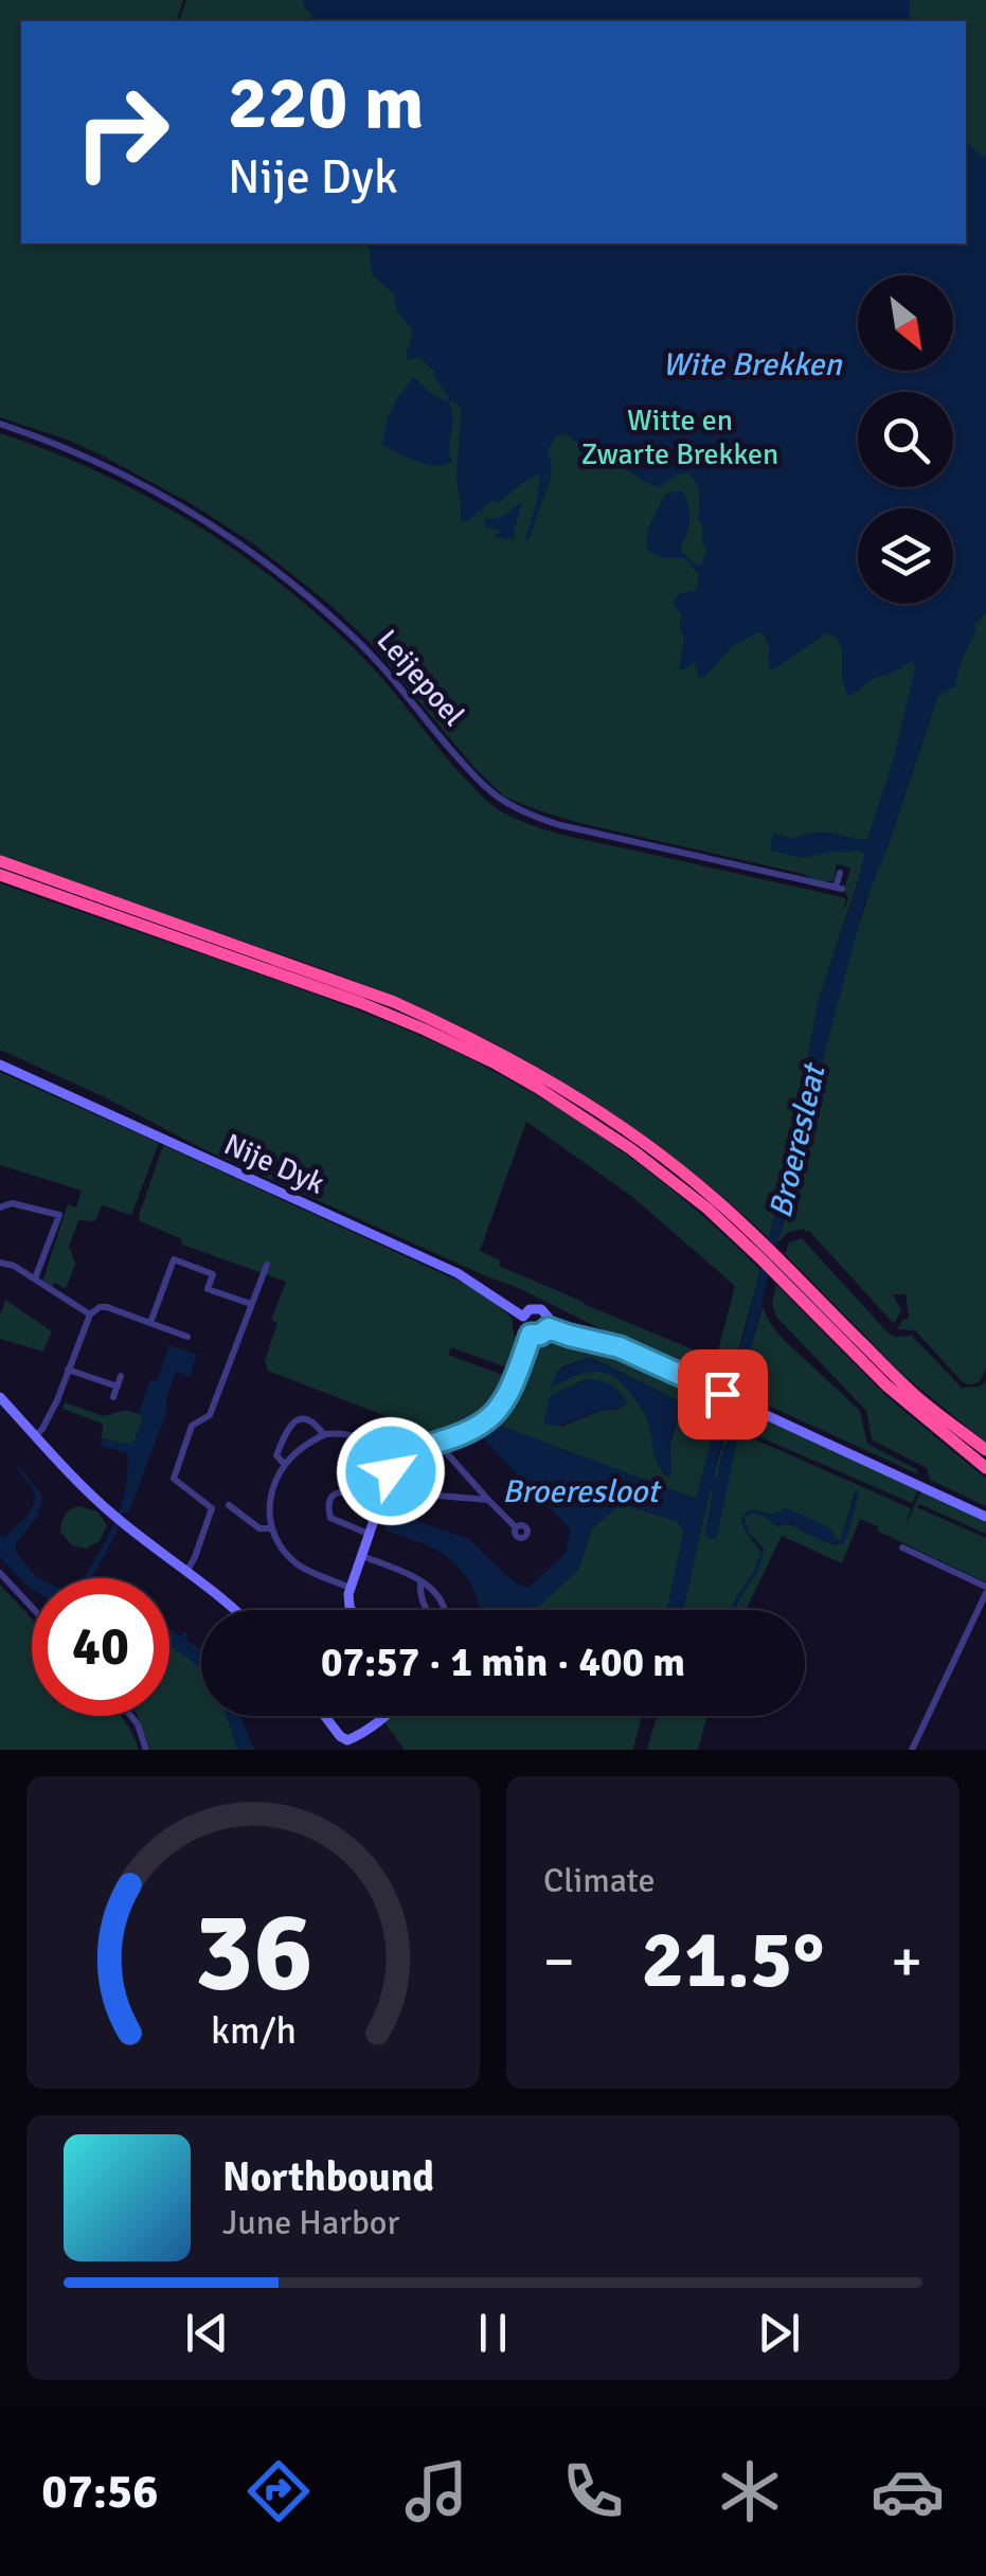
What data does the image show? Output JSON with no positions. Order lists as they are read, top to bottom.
{
  "streets": {
    "street": ["Leijepoel", "Nije Dyk"]
  },
  "water": ["Wite Brekken", "Broeresleat", "Broeresloot"],
  "parks": ["Witte en Zwarte Brekken"],
  "north": "bottom right",
  "page": {
    "turn": ["220 m", "Nije Dyk"],
    "limit": "40",
    "trip": "07:57 · 1 min · 400 m",
    "tile": "Climate",
    "heat": ["−", "21.5°", "+"],
    "song": ["Northbound", "June Harbor"],
    "tabs": "07:56",
    "gauge": ["36", "km/h"]
  }
}
